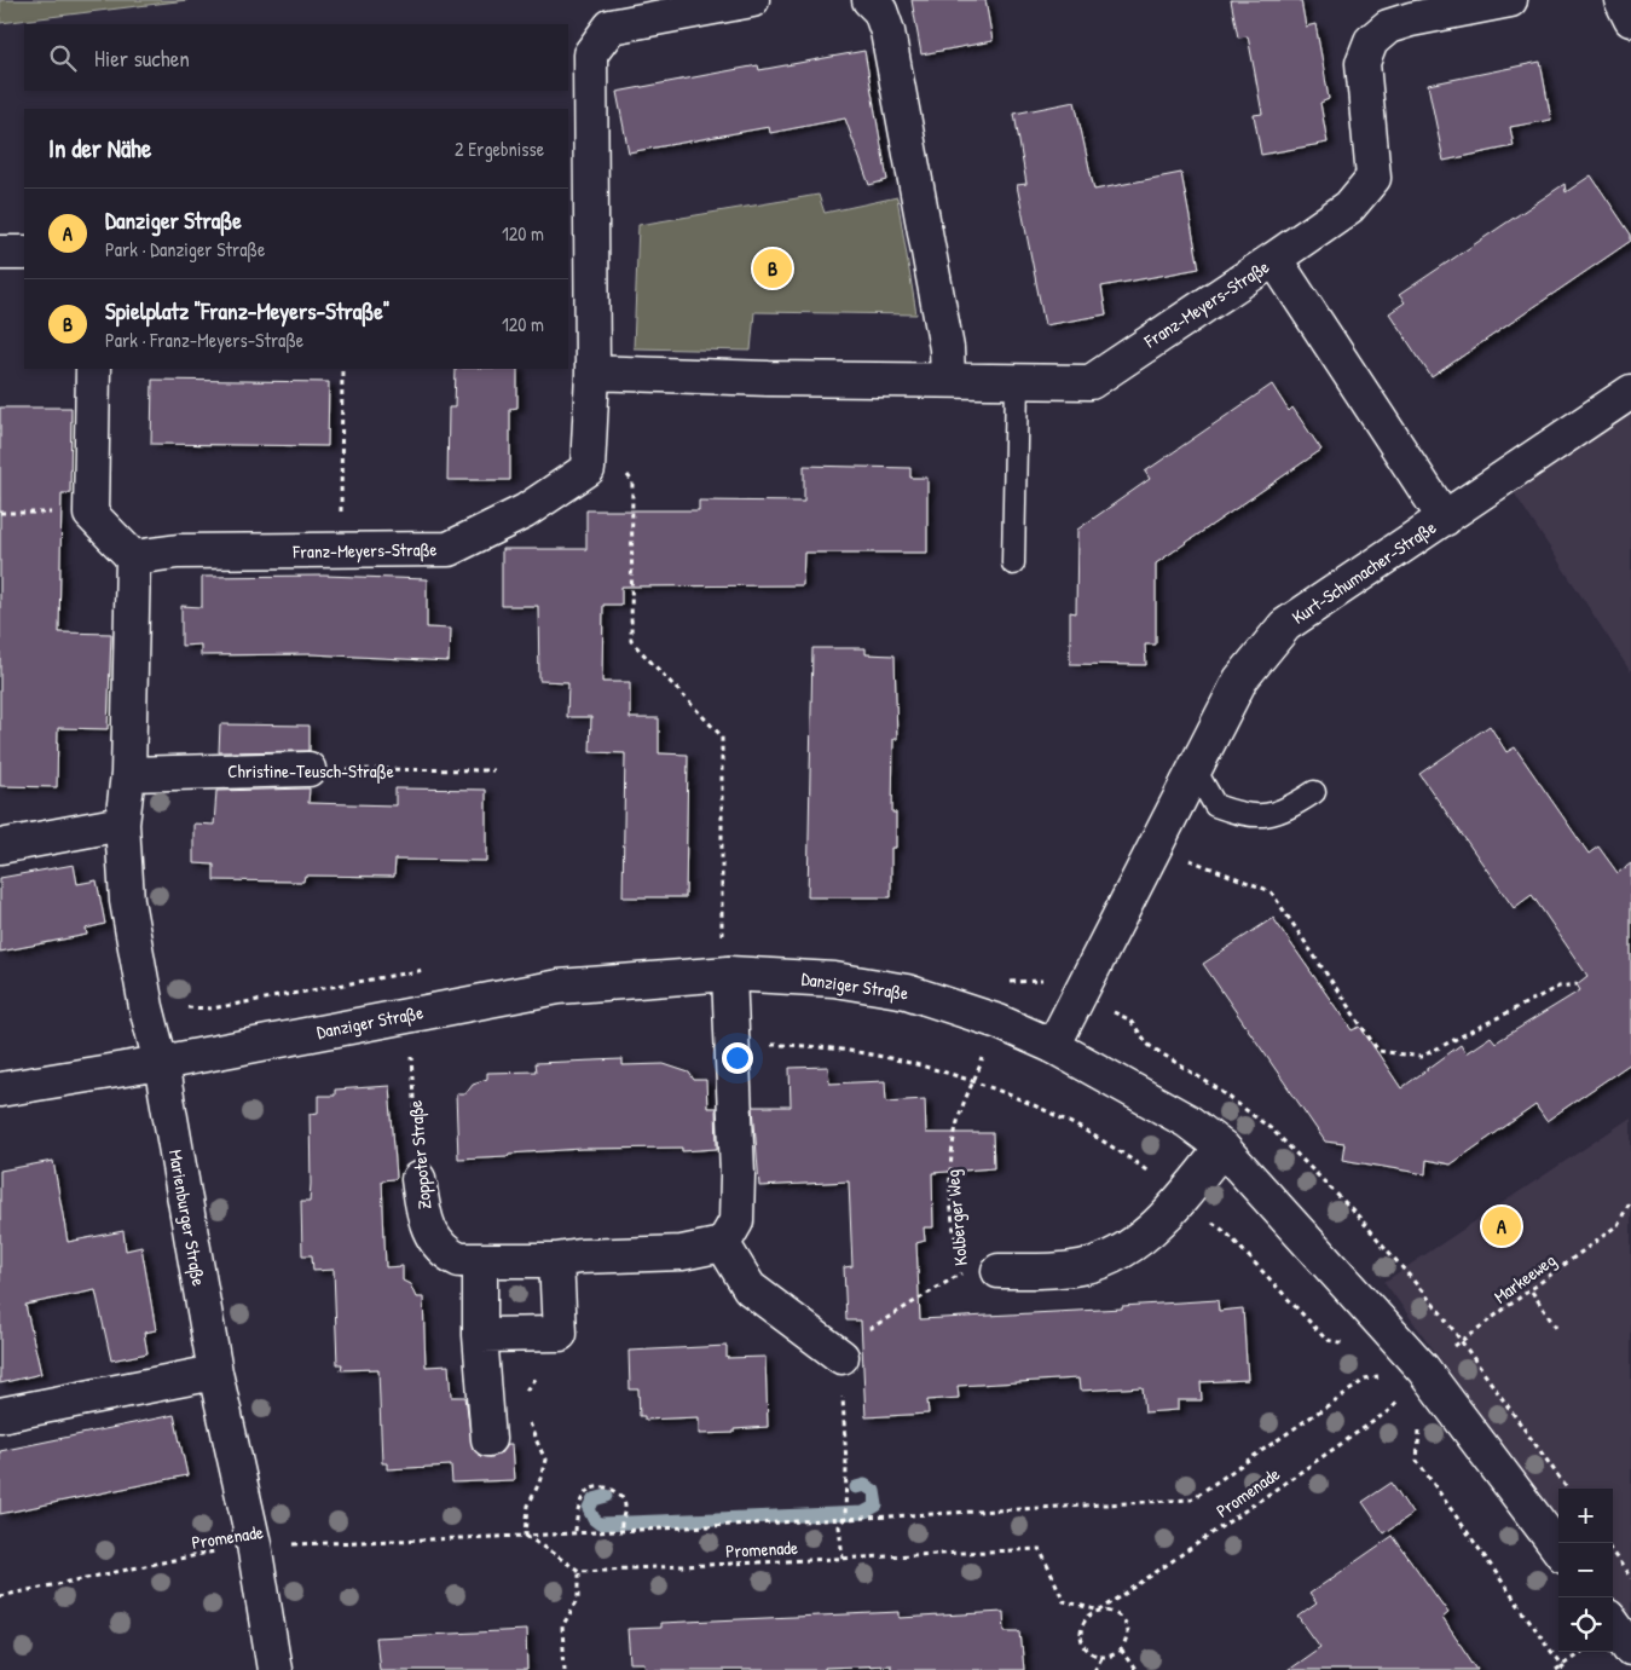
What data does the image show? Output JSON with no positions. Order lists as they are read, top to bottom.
{
  "streets": {
    "street": [
      "Franz-Meyers-Straße",
      "Kurt-Schumacher-Straße",
      "Christine-Teusch-Straße",
      "Danziger Straße",
      "Zoppoter Straße",
      "Marienburger Straße"
    ],
    "path": ["Kolberger Weg", "Markeeweg", "Promenade"]
  },
  "crossings": [
    ["Franz-Meyers-Straße", "Kurt-Schumacher-Straße"],
    ["Kurt-Schumacher-Straße", "Danziger Straße"],
    ["Danziger Straße", "Zoppoter Straße"],
    ["Danziger Straße", "Marienburger Straße"],
    ["Danziger Straße", "Kolberger Weg"],
    ["Danziger Straße", "Markeeweg"],
    ["Marienburger Straße", "Promenade"]
  ],
  "page": {
    "search": "Hier suchen",
    "heading": ["In der Nähe", "2 Ergebnisse"],
    "list": [
      {
        "mark": "A",
        "name": "Danziger Straße",
        "note": "Park · Danziger Straße",
        "value": "120 m"
      },
      {
        "mark": "B",
        "name": "Spielplatz \"Franz-Meyers-Straße\"",
        "note": "Park · Franz-Meyers-Straße",
        "value": "120 m"
      }
    ],
    "pins": ["B", "A"],
    "map_buttons": ["+", "−"]
  }
}
